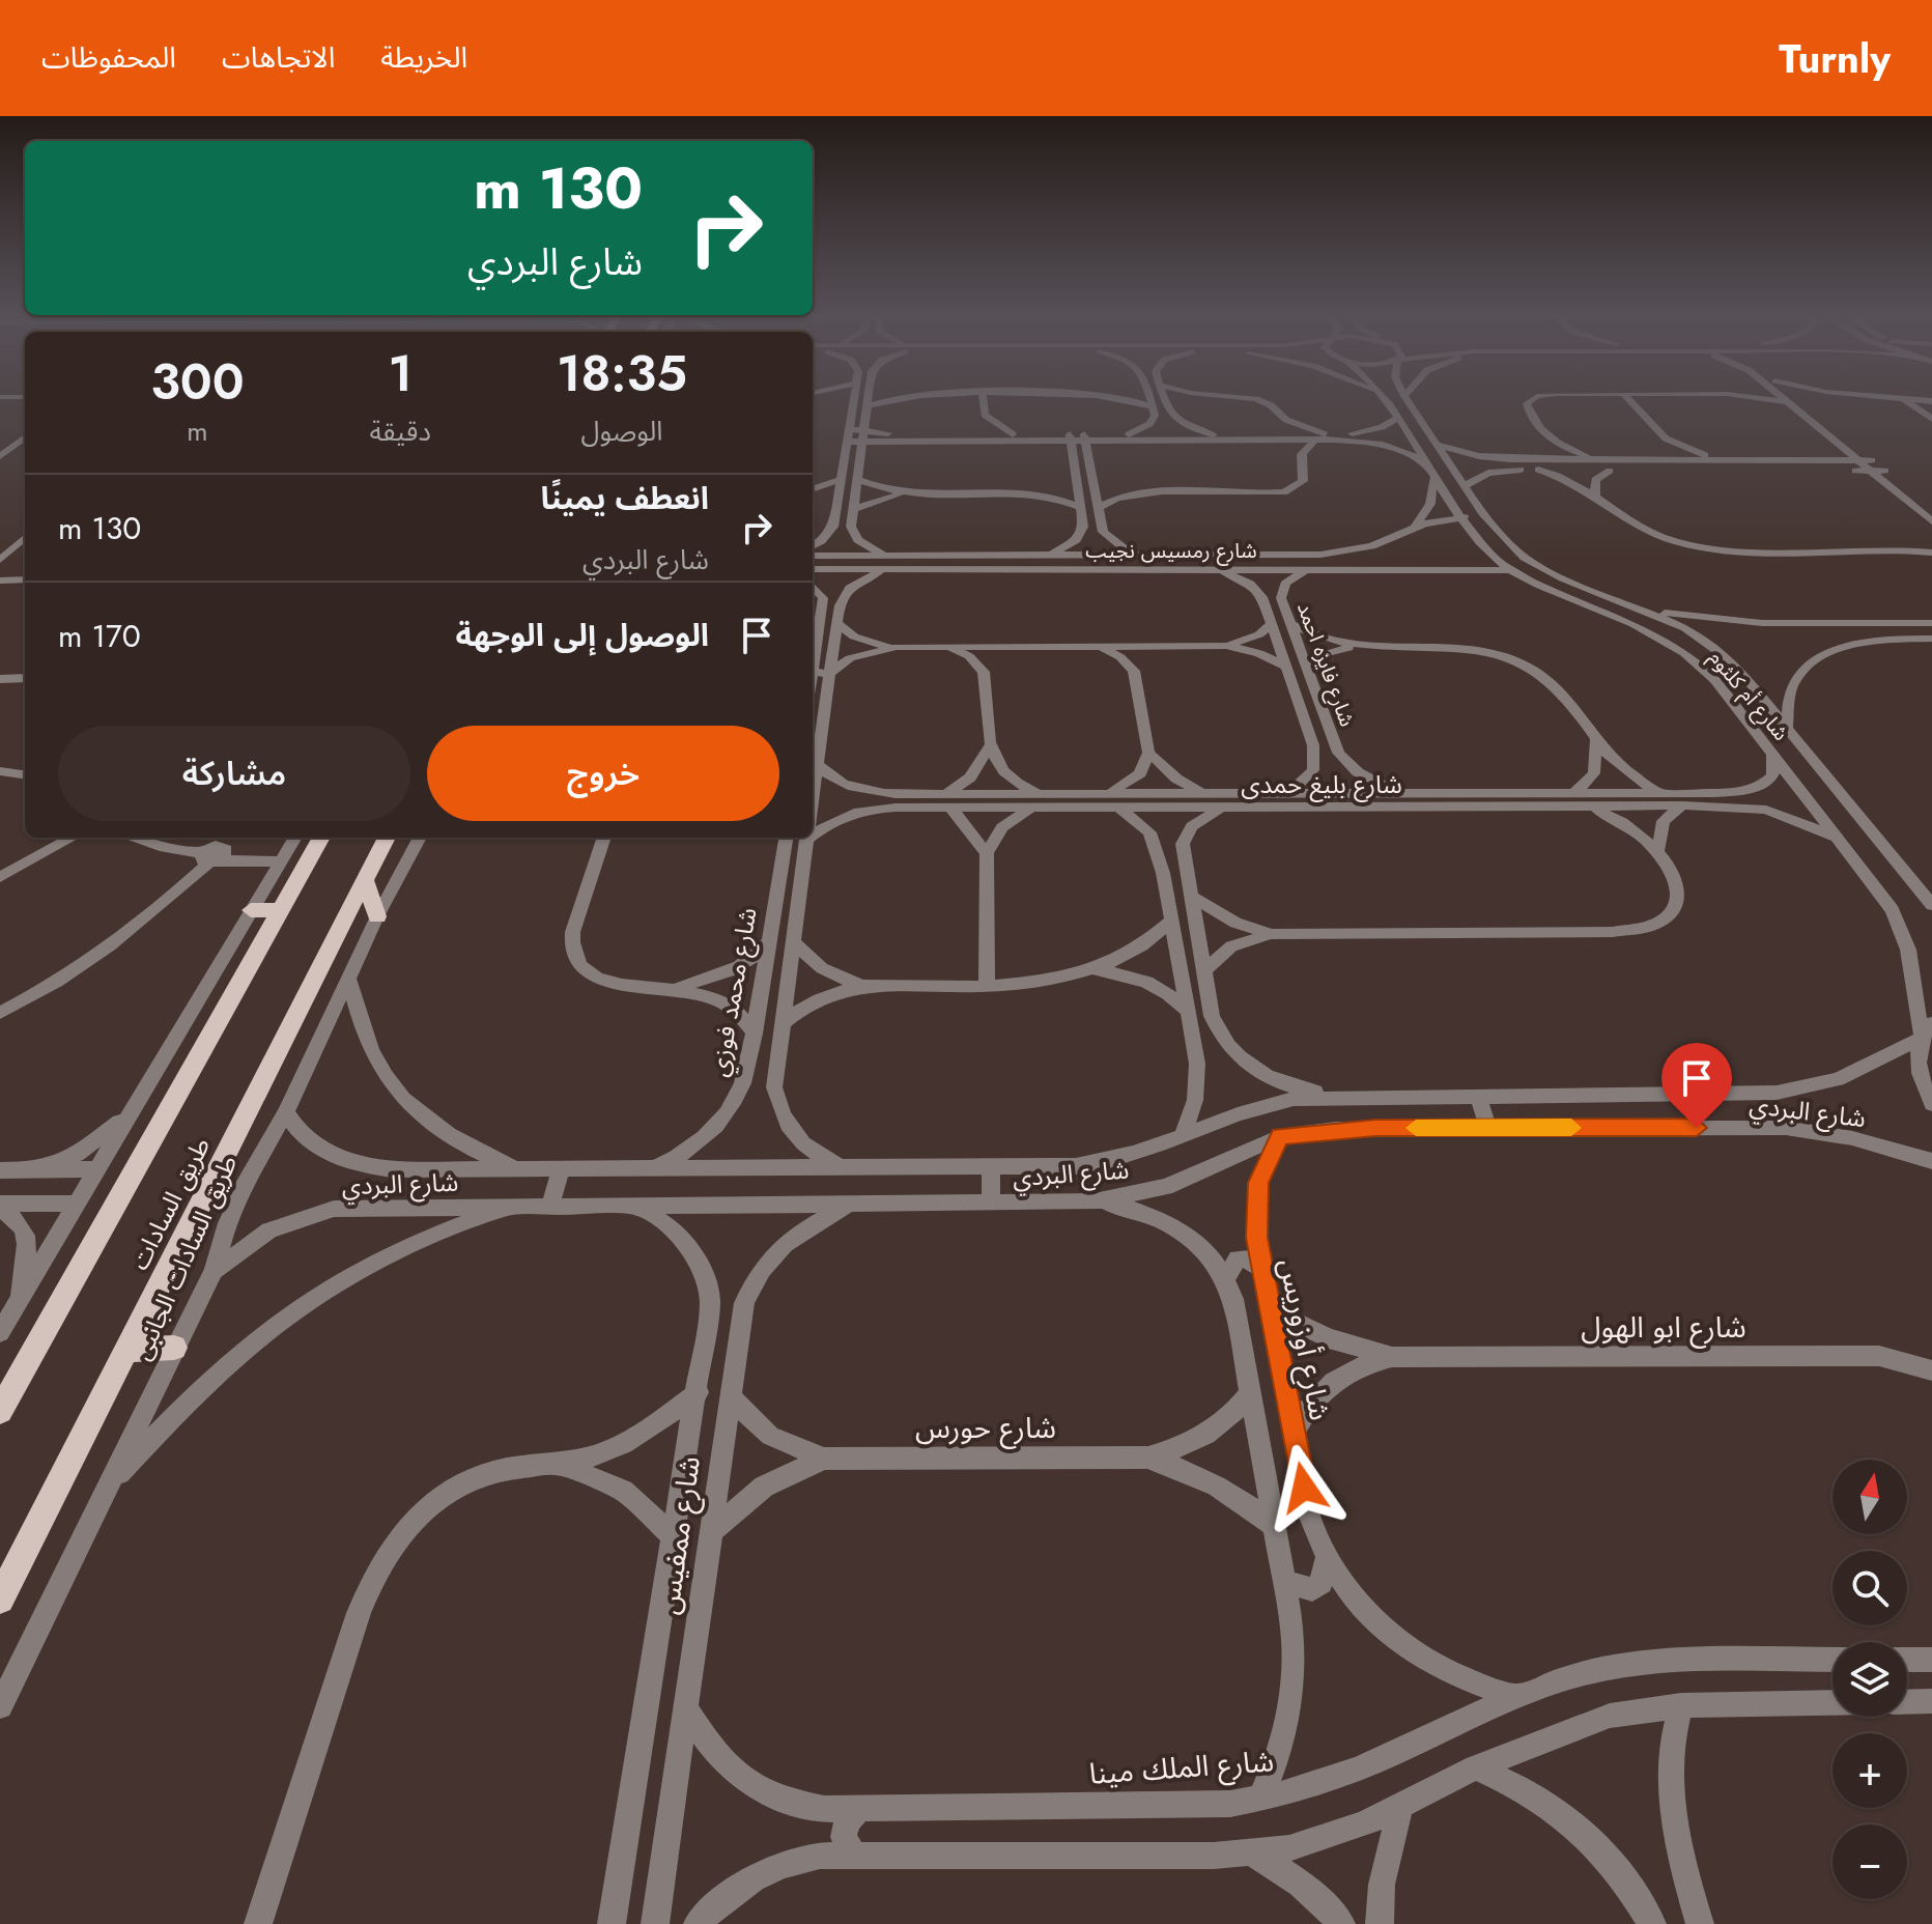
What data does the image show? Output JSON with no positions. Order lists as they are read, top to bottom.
{
  "streets": {
    "main road": ["طريق السادات"],
    "street": [
      "شارع رمسيس نجيب",
      "شارع فايزه احمد",
      "شارع أم كلثوم",
      "شارع بليغ حمدى",
      "شارع محمد فوزي",
      "شارع البردي",
      "طريق السادات الجانبى",
      "شارع ابو الهول",
      "شارع أوزوريس",
      "شارع حورس",
      "شارع ممفيس",
      "شارع الملك مينا"
    ]
  },
  "crossings": [
    ["شارع رمسيس نجيب", "شارع فايزه احمد"],
    ["شارع رمسيس نجيب", "شارع أم كلثوم"],
    ["شارع فايزه احمد", "شارع بليغ حمدى"],
    ["شارع أم كلثوم", "شارع بليغ حمدى"],
    ["شارع أم كلثوم", "شارع البردي"],
    ["شارع بليغ حمدى", "شارع محمد فوزي"],
    ["شارع محمد فوزي", "شارع البردي"],
    ["شارع البردي", "طريق السادات الجانبى"],
    ["شارع البردي", "شارع أوزوريس"],
    ["شارع البردي", "شارع ممفيس"],
    ["شارع ابو الهول", "شارع أوزوريس"],
    ["شارع أوزوريس", "شارع الملك مينا"],
    ["شارع حورس", "شارع ممفيس"],
    ["شارع ممفيس", "شارع الملك مينا"]
  ],
  "north": "top",
  "page": {
    "header": "Turnly",
    "nav": ["الخريطة", "الاتجاهات", "المحفوظات"],
    "turn": ["130 m", "شارع البردي"],
    "eta": [
      "18:35",
      "الوصول",
      "1",
      "دقيقة",
      "300",
      "m"
    ],
    "list": [
      {
        "name": "انعطف يمينًا",
        "note": "شارع البردي",
        "value": "130 m"
      },
      {
        "name": "الوصول إلى الوجهة",
        "value": "170 m"
      }
    ],
    "buttons": ["خروج", "مشاركة"],
    "map_buttons": ["+", "−"]
  }
}
